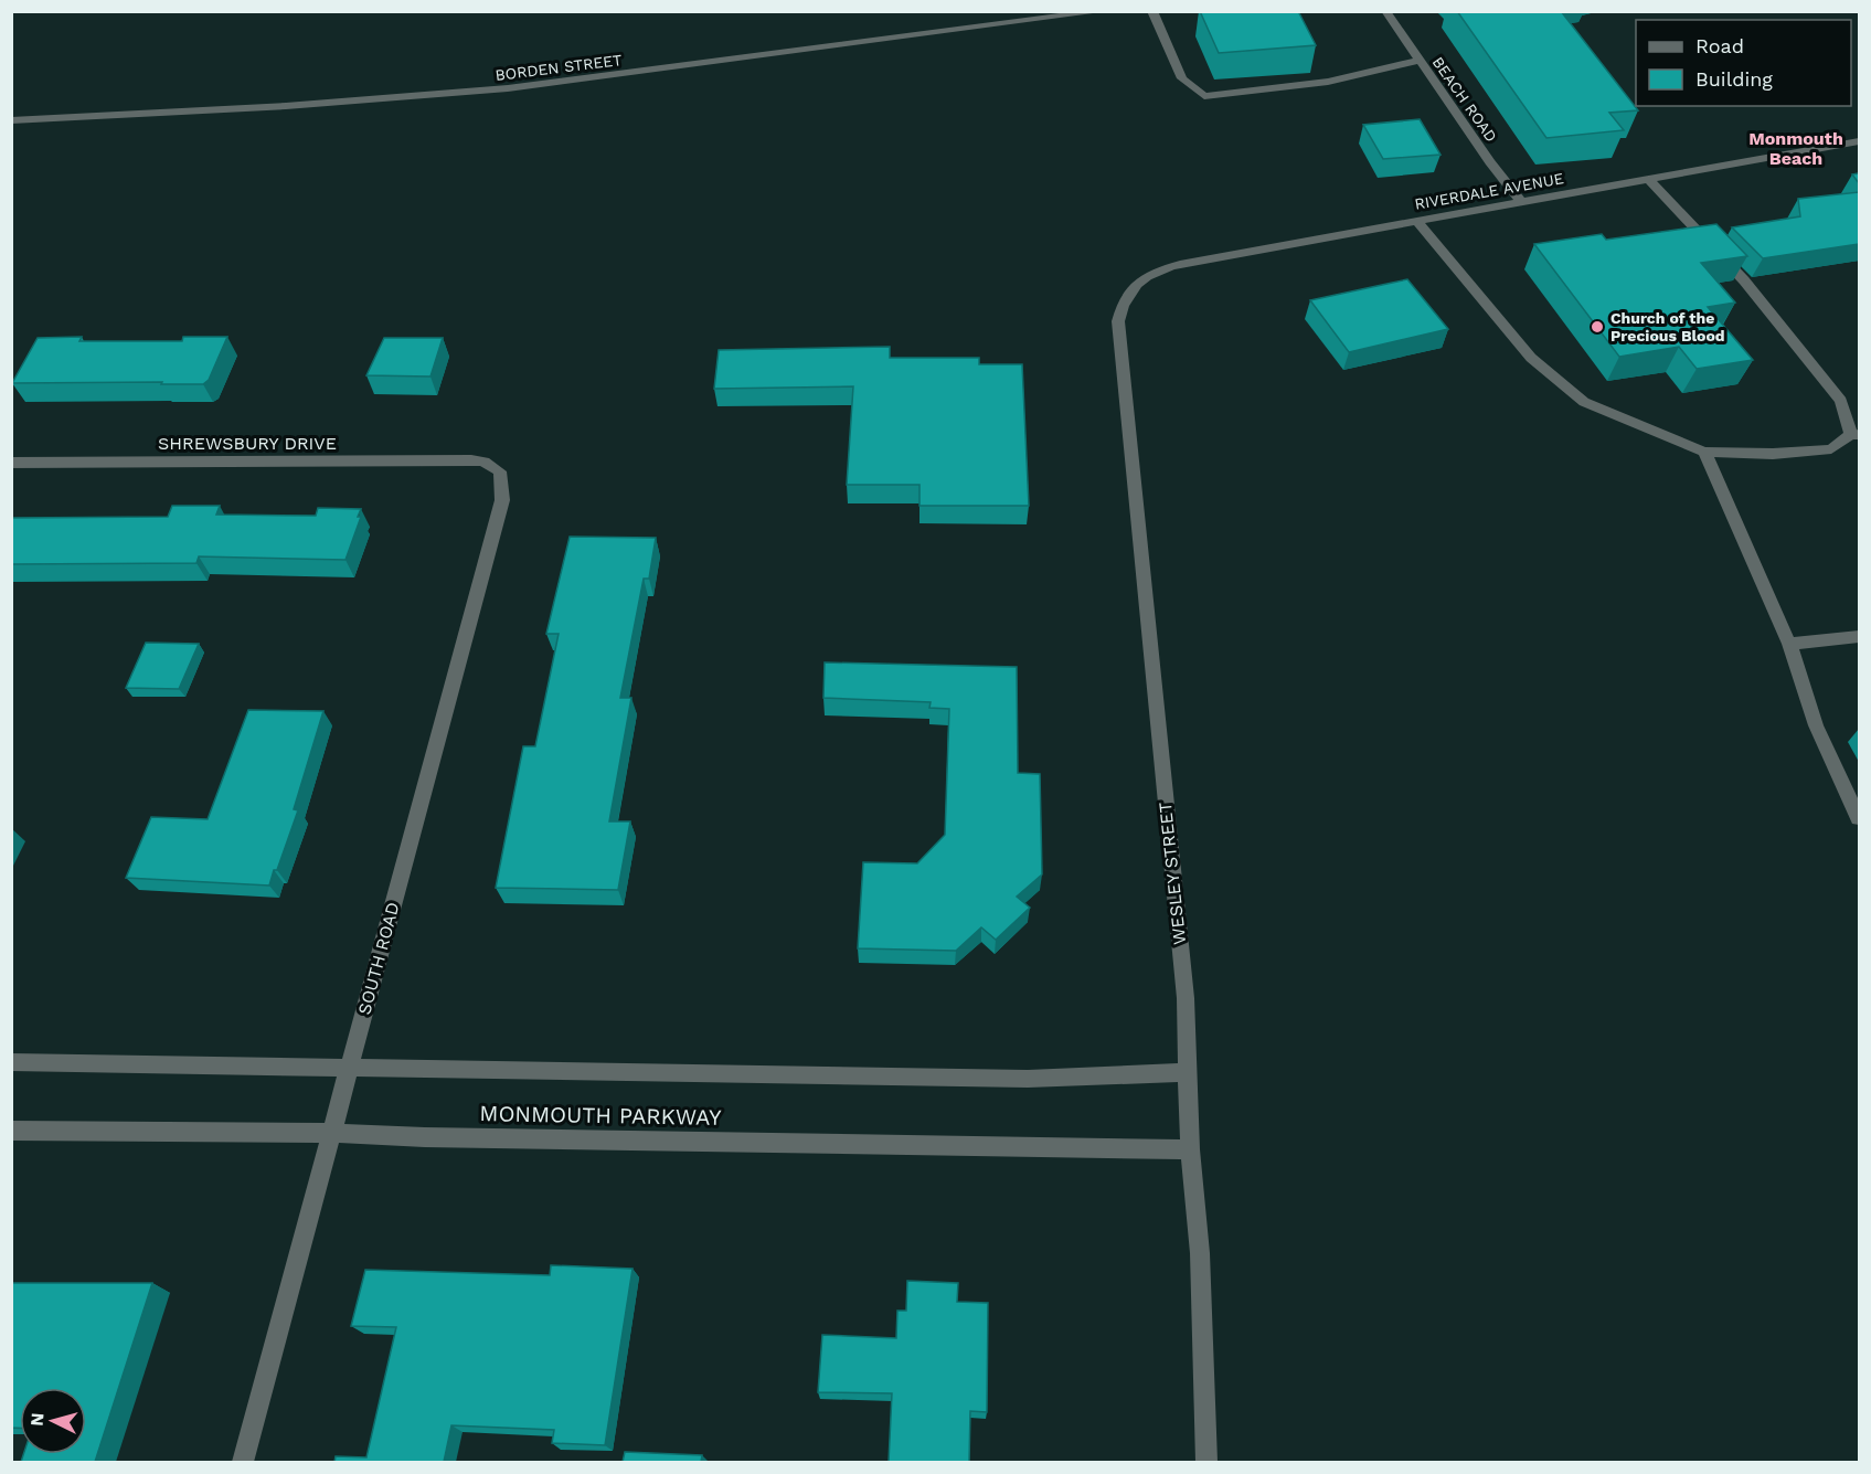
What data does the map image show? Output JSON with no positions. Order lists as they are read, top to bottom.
{
  "streets": {
    "street": [
      "BORDEN STREET",
      "BEACH ROAD",
      "RIVERDALE AVENUE",
      "SHREWSBURY DRIVE",
      "WESLEY STREET",
      "SOUTH ROAD",
      "MONMOUTH PARKWAY"
    ]
  },
  "crossings": [
    ["BEACH ROAD", "RIVERDALE AVENUE"],
    ["RIVERDALE AVENUE", "WESLEY STREET"],
    ["SHREWSBURY DRIVE", "SOUTH ROAD"],
    ["WESLEY STREET", "MONMOUTH PARKWAY"],
    ["SOUTH ROAD", "MONMOUTH PARKWAY"]
  ],
  "districts": ["Monmouth Beach"],
  "places": ["Church of the Precious Blood"],
  "legend": ["Road", "Building"],
  "north": "left"
}
